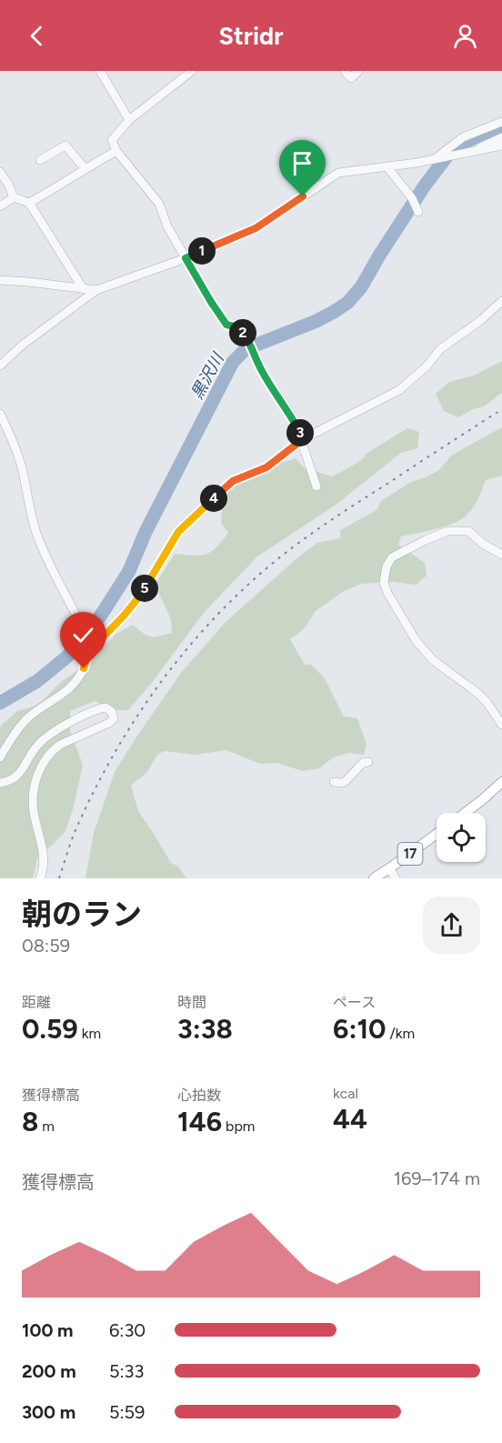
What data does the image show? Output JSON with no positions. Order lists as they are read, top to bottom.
{
  "streets": {
    "main road": ["17"]
  },
  "water": ["黒沢川"],
  "page": {
    "header": "Stridr",
    "pins": [
      "1",
      "2",
      "3",
      "4",
      "5"
    ],
    "heading": ["朝のラン", "08:59"],
    "stats": [
      ["距離", "0.59 km"],
      ["時間", "3:38"],
      ["ペース", "6:10 /km"],
      ["獲得標高", "8 m"],
      ["心拍数", "146 bpm"],
      ["kcal", "44"]
    ],
    "chart": ["獲得標高", "169–174 m"],
    "list": [
      {
        "name": "100 m",
        "note": "6:30"
      },
      {
        "name": "200 m",
        "note": "5:33"
      },
      {
        "name": "300 m",
        "note": "5:59"
      }
    ]
  }
}
